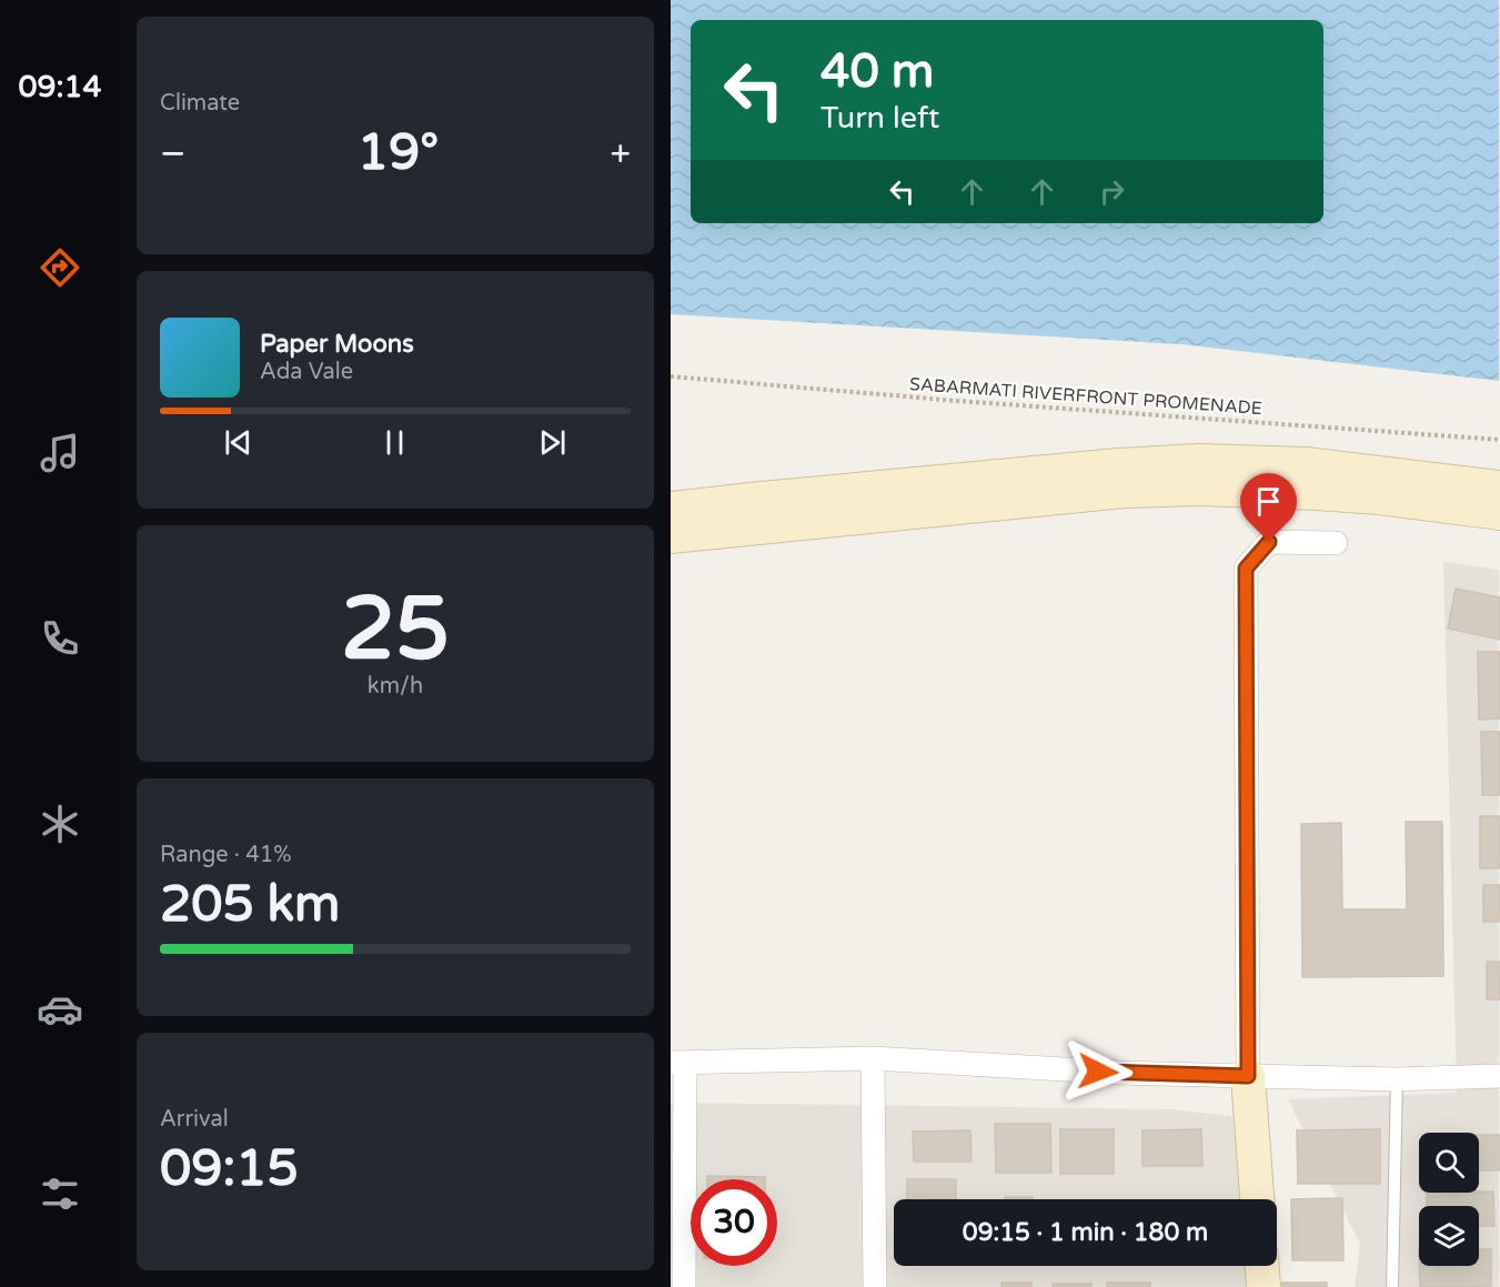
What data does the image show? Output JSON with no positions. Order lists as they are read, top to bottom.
{
  "streets": {
    "path": ["SABARMATI RIVERFRONT PROMENADE"]
  },
  "page": {
    "tabs": "09:14",
    "tile": [
      "Climate",
      ["25", "km/h"],
      ["Range · 41%", "205 km"],
      ["Arrival", "09:15"]
    ],
    "turn": ["40 m", "Turn left"],
    "heat": ["−", "19°", "+"],
    "song": ["Paper Moons", "Ada Vale"],
    "limit": "30",
    "trip": "09:15 · 1 min · 180 m"
  }
}
